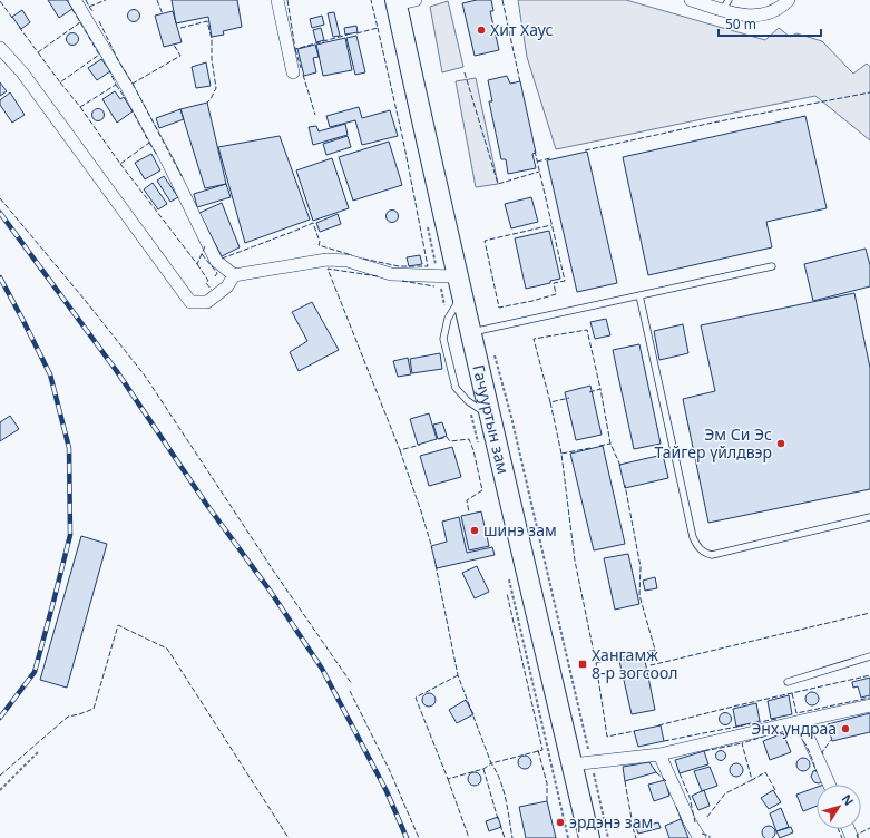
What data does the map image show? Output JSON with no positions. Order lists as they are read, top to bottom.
{
  "streets": {
    "highway": ["Гачууртын зам"]
  },
  "places": {
    "other": [
      "Хит Хаус",
      "Эм Си Эс Тайгер үйлдвэр",
      "шинэ зам",
      "Энх ундраа",
      "эрдэнэ зам"
    ],
    "transit": ["Хангамж 8-р зогсоол"]
  },
  "scale_bar": "50 m",
  "north": "top right"
}
